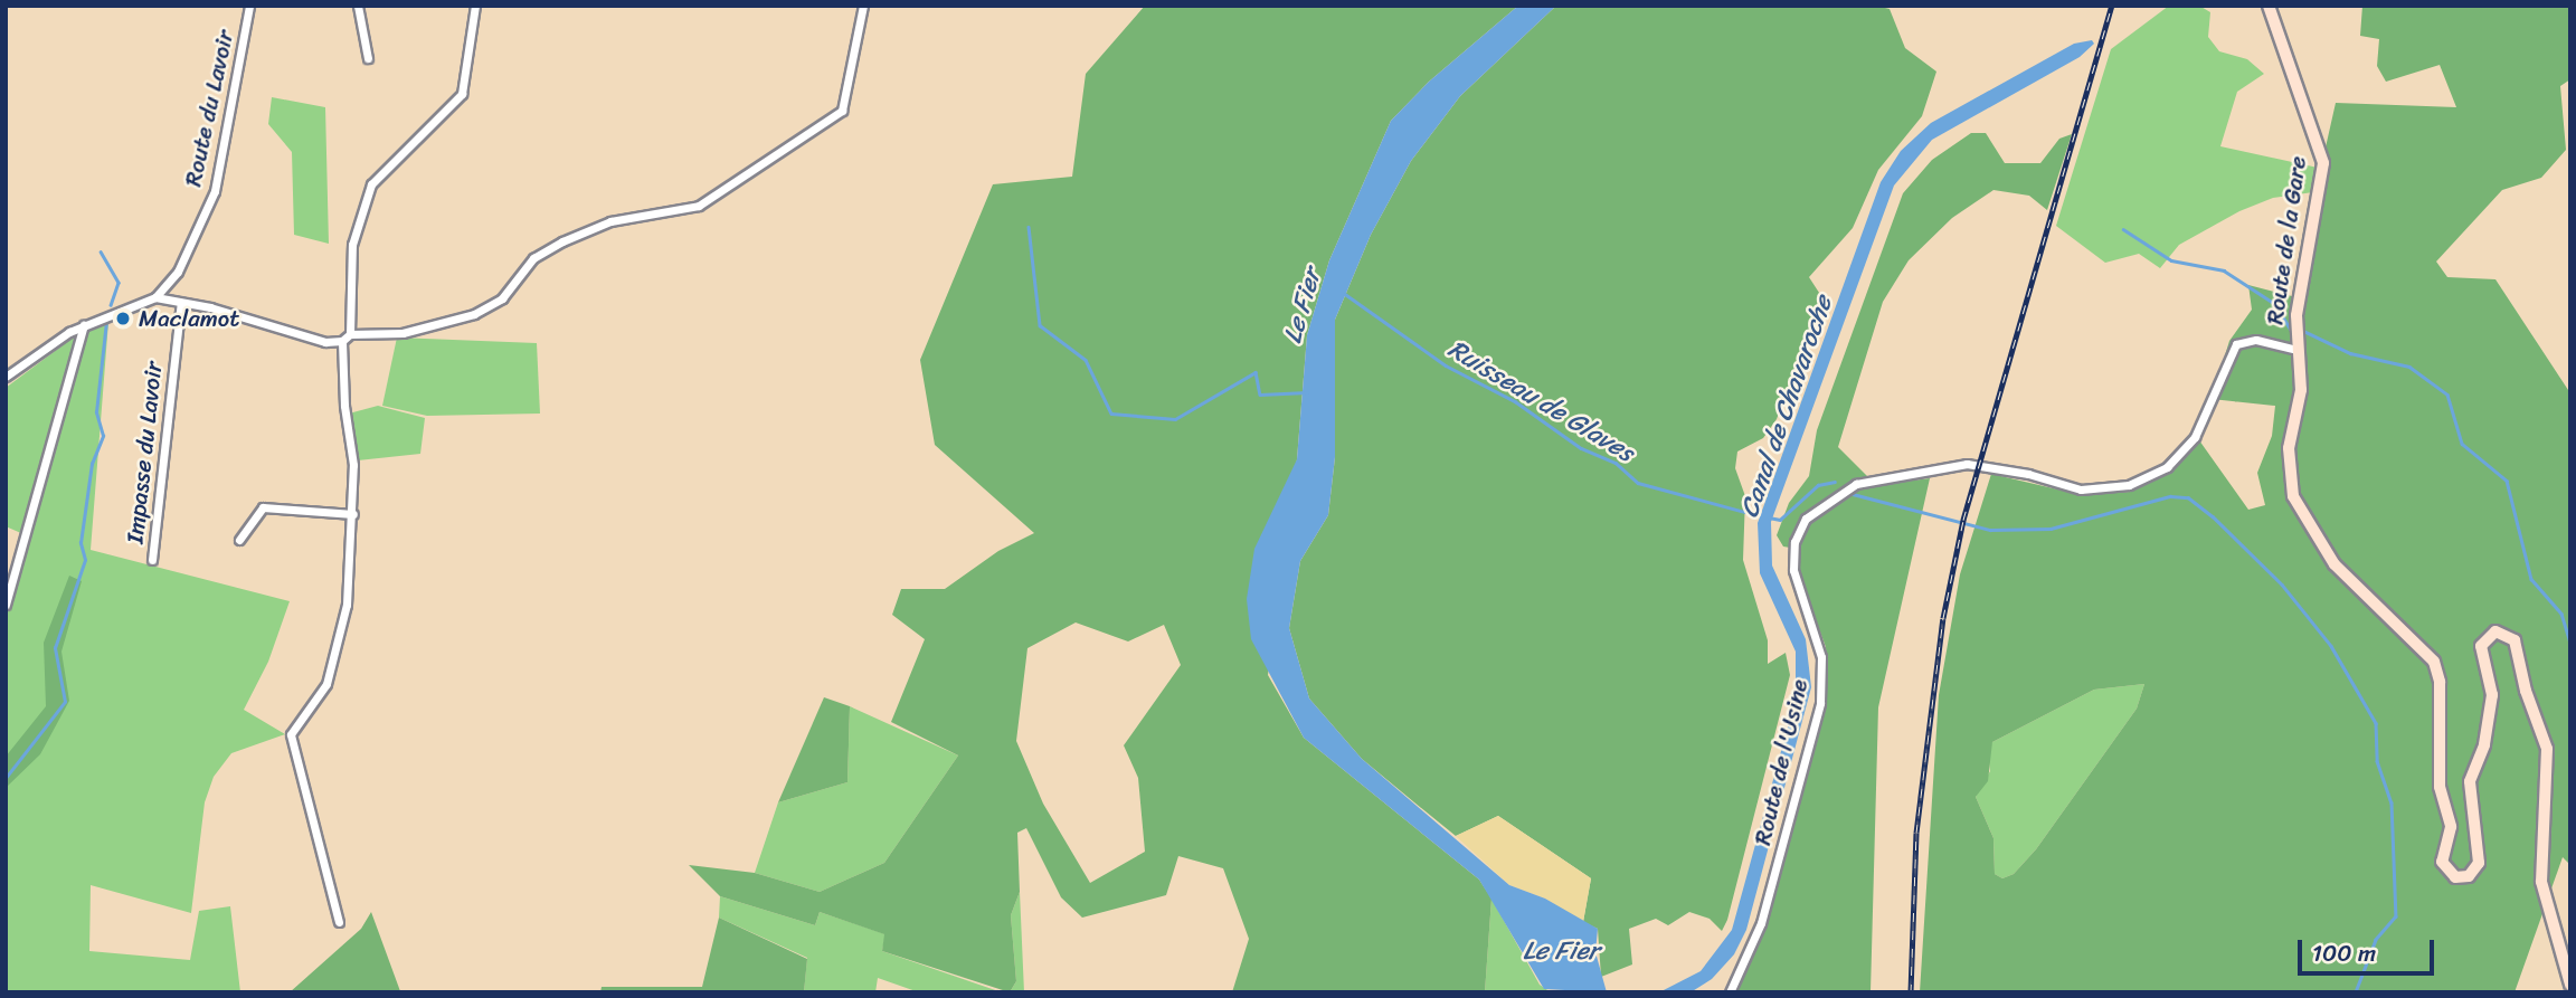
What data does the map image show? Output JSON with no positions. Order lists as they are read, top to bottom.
{
  "streets": {
    "street": [
      "Route du Lavoir",
      "Route de la Gare",
      "Impasse du Lavoir",
      "Route de l'Usine"
    ]
  },
  "crossings": [
    ["Route de la Gare", "Route de l'Usine"]
  ],
  "water": ["Le Fier", "Ruisseau de Glaves", "Canal de Chavaroche"],
  "places": ["Maclamot"],
  "scale_bar": "100 m"
}
